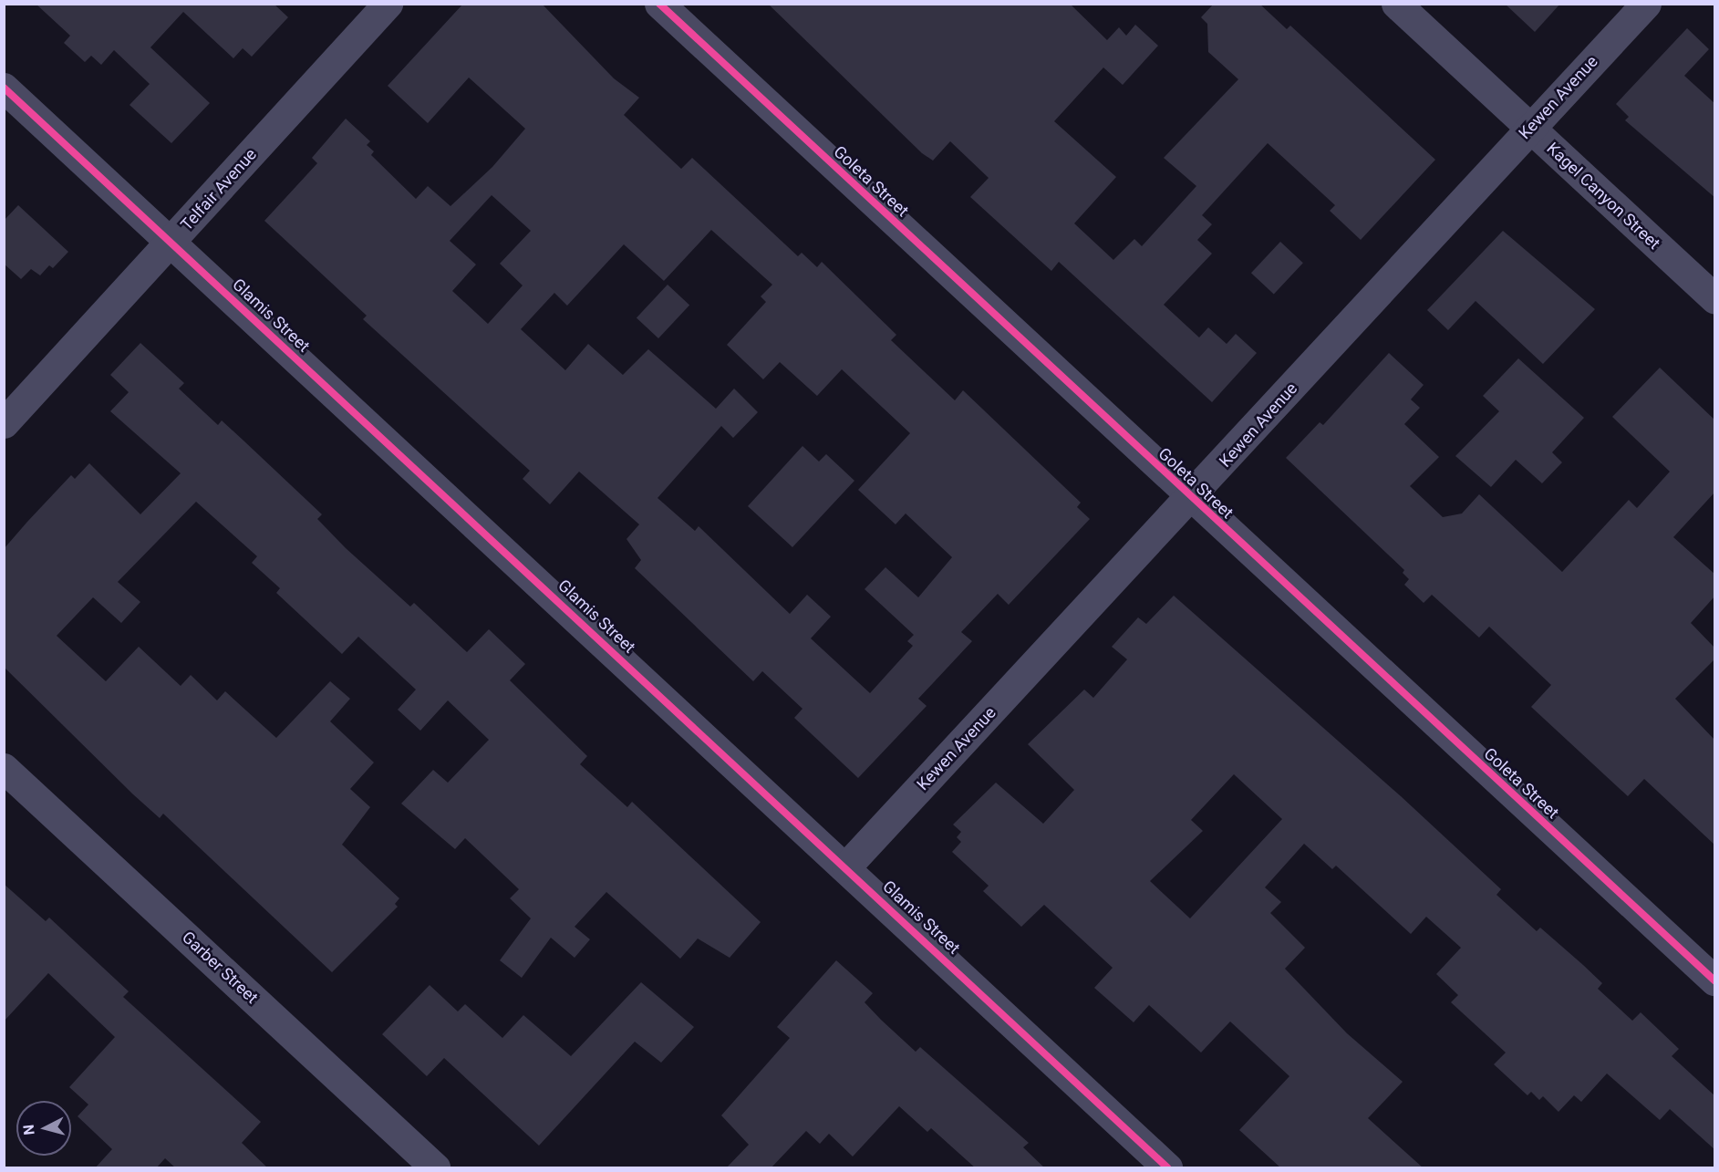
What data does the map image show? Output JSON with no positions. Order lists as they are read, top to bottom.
{
  "streets": {
    "street": [
      "Kewen Avenue",
      "Goleta Street",
      "Telfair Avenue",
      "Kagel Canyon Street",
      "Glamis Street",
      "Garber Street"
    ]
  },
  "crossings": [
    ["Kewen Avenue", "Goleta Street"],
    ["Kewen Avenue", "Kagel Canyon Street"],
    ["Kewen Avenue", "Glamis Street"],
    ["Telfair Avenue", "Glamis Street"]
  ],
  "north": "left"
}
